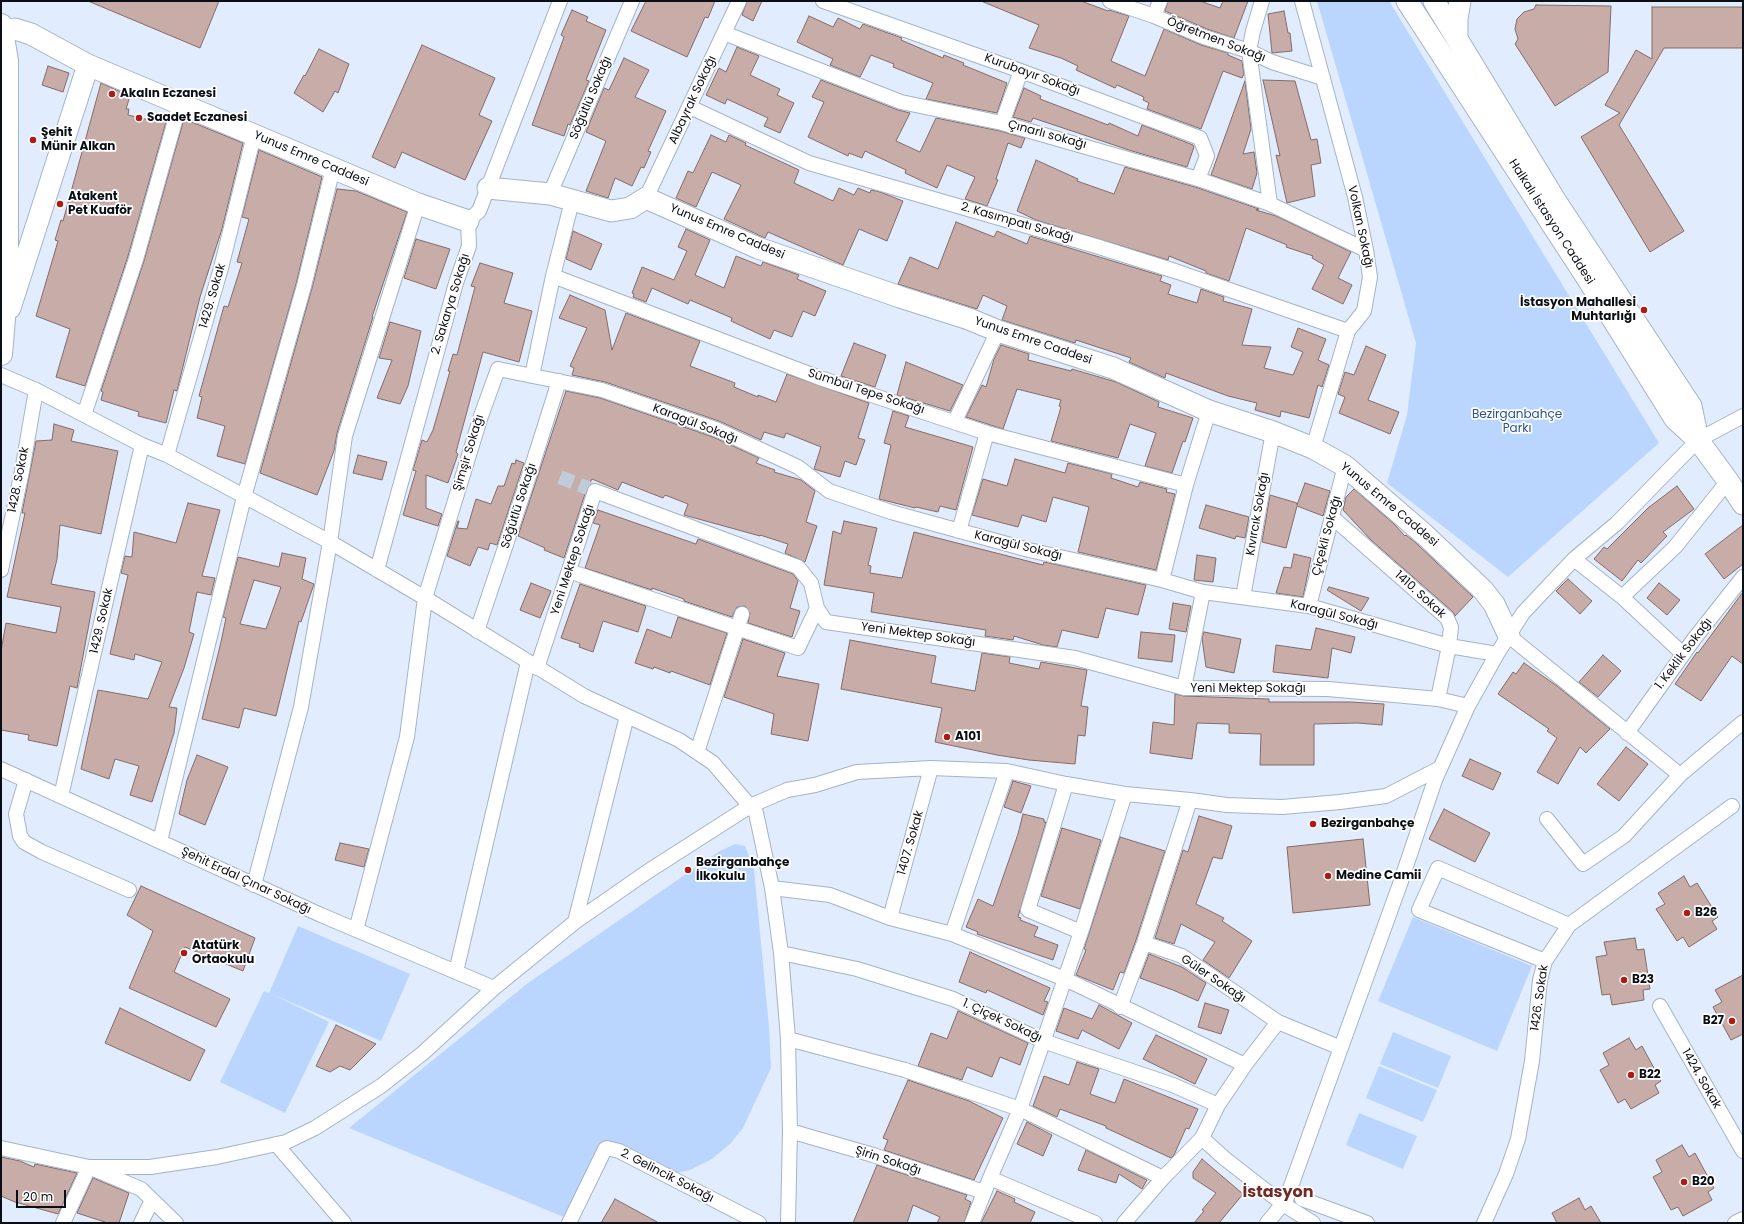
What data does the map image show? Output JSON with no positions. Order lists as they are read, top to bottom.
{
  "streets": {
    "street": [
      "Öğretmen Sokağı",
      "Kurubayır Sokağı",
      "Söğütlü Sokağı",
      "Albayrak Sokağı",
      "Çınarlı sokağı",
      "Yunus Emre Caddesi",
      "Halkalı İstasyon Caddesi",
      "2. Kasımpatı Sokağı",
      "Volkan Sokağı",
      "1429. Sokak",
      "2. Sakarya Sokağı",
      "Sümbül Tepe Sokağı",
      "Karagül Sokağı",
      "Şimşir Sokağı",
      "1428. Sokak",
      "Kıvırcık Sokağı",
      "Çiçekli Sokağı",
      "Yeni Mektep Sokağı",
      "1410. Sokak",
      "1. Keklik Sokağı",
      "1407. Sokak",
      "Şehit Erdal Çınar Sokağı",
      "Güler Sokağı",
      "1426. Sokak",
      "1. Çiçek Sokağı",
      "1424. Sokak",
      "Şirin Sokağı",
      "2. Gelincik Sokağı"
    ]
  },
  "crossings": [
    ["Öğretmen Sokağı", "Volkan Sokağı"],
    ["Kurubayır Sokağı", "Çınarlı sokağı"],
    ["Söğütlü Sokağı", "Karagül Sokağı"],
    ["Söğütlü Sokağı", "Şimşir Sokağı"],
    ["Albayrak Sokağı", "Çınarlı sokağı"],
    ["Albayrak Sokağı", "Yunus Emre Caddesi"],
    ["Albayrak Sokağı", "2. Kasımpatı Sokağı"],
    ["Çınarlı sokağı", "Volkan Sokağı"],
    ["Yunus Emre Caddesi", "Volkan Sokağı"],
    ["Yunus Emre Caddesi", "1429. Sokak"],
    ["Yunus Emre Caddesi", "2. Sakarya Sokağı"],
    ["Yunus Emre Caddesi", "Kıvırcık Sokağı"],
    ["Yunus Emre Caddesi", "Çiçekli Sokağı"],
    ["2. Kasımpatı Sokağı", "Volkan Sokağı"],
    ["1429. Sokak", "Şehit Erdal Çınar Sokağı"],
    ["Karagül Sokağı", "Şimşir Sokağı"],
    ["Karagül Sokağı", "Kıvırcık Sokağı"],
    ["Karagül Sokağı", "Çiçekli Sokağı"],
    ["Karagül Sokağı", "1410. Sokak"],
    ["Çiçekli Sokağı", "1410. Sokak"],
    ["Yeni Mektep Sokağı", "1410. Sokak"],
    ["Yeni Mektep Sokağı", "Şehit Erdal Çınar Sokağı"]
  ],
  "districts": ["İstasyon"],
  "parks": ["Bezirganbahçe Parkı"],
  "places": [
    "Akalın Eczanesi",
    "Saadet Eczanesi",
    "Şehit Münir Alkan",
    "Atakent Pet Kuaför",
    "İstasyon Mahallesi Muhtarlığı",
    "A101",
    "Bezirganbahçe",
    "Bezirganbahçe İlkokulu",
    "Medine Camii",
    "B26",
    "Atatürk Ortaokulu",
    "B23",
    "B27",
    "B22",
    "B20"
  ],
  "scale_bar": "20 m"
}
